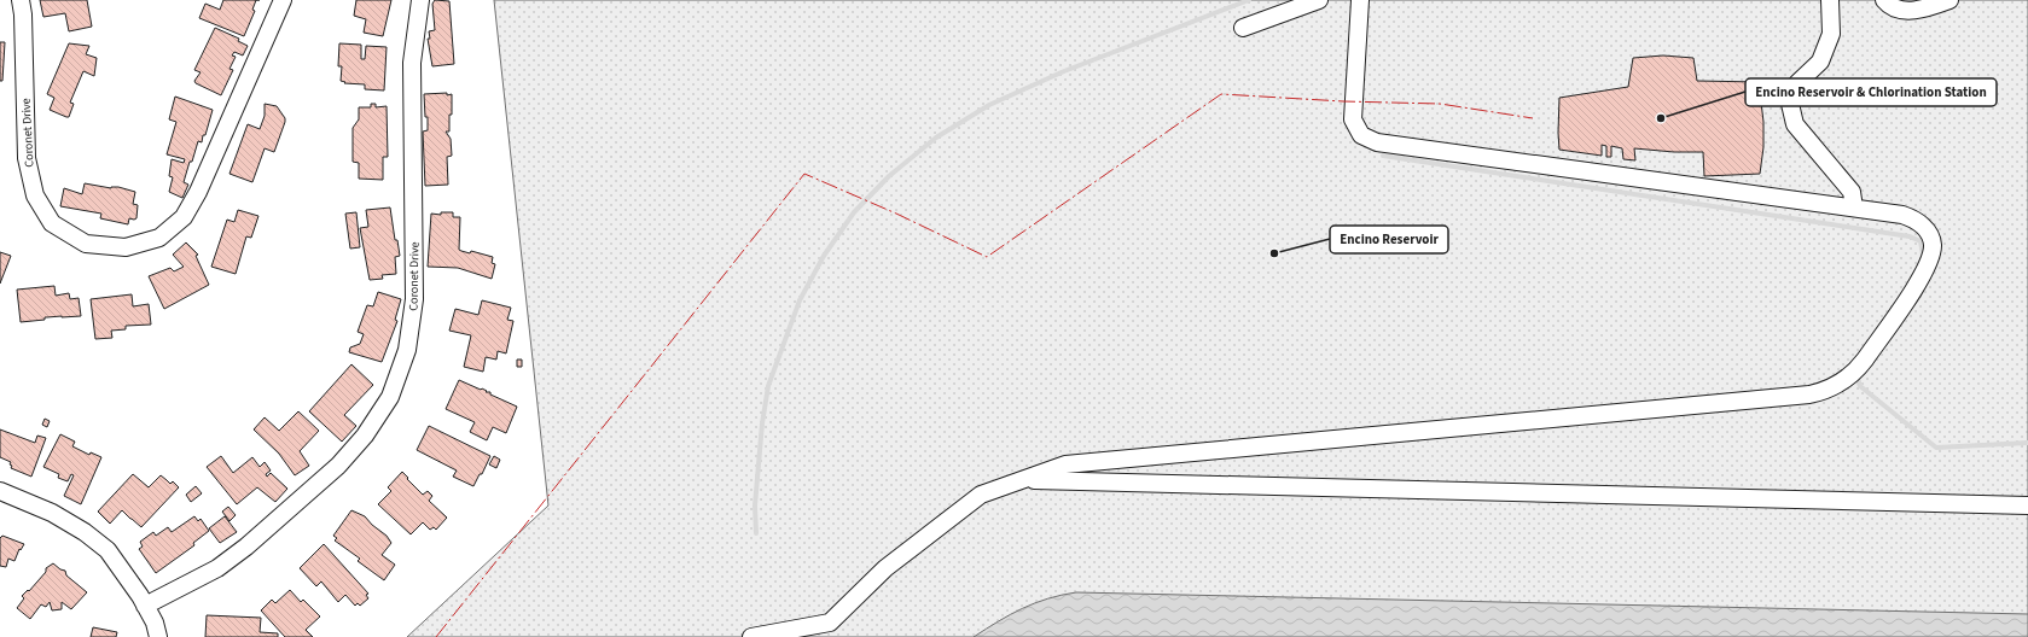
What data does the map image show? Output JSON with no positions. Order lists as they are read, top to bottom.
{
  "streets": {
    "street": ["Coronet Drive"]
  },
  "places": ["Encino Reservoir & Chlorination Station", "Encino Reservoir"]
}
